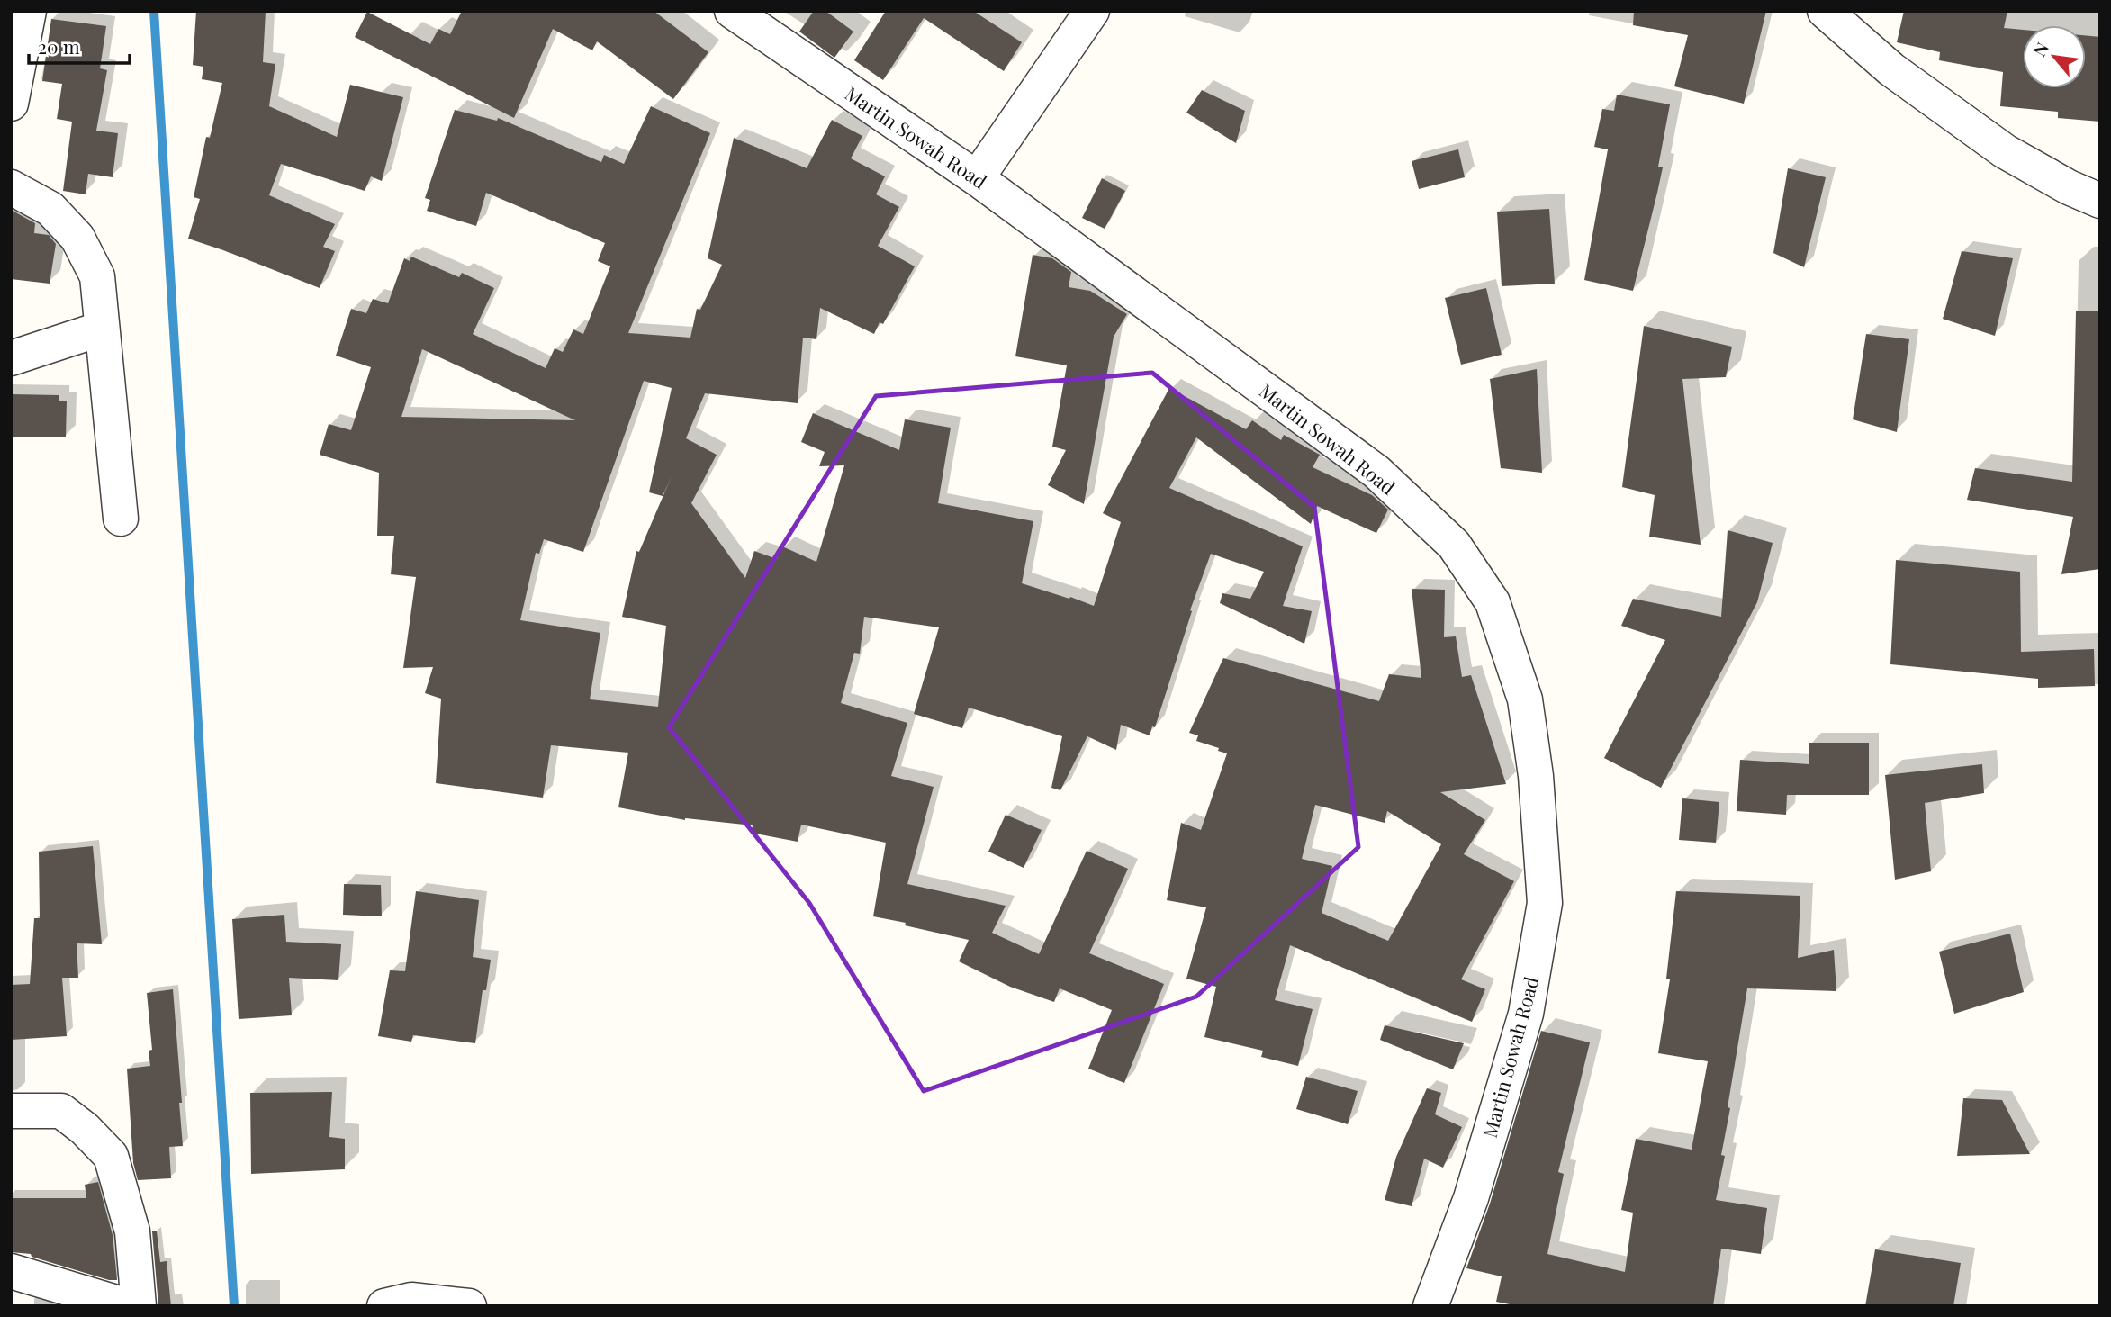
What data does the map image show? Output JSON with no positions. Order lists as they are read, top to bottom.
{
  "streets": {
    "street": ["Martin Sowah Road"]
  },
  "scale_bar": "20 m",
  "north": "top left"
}
